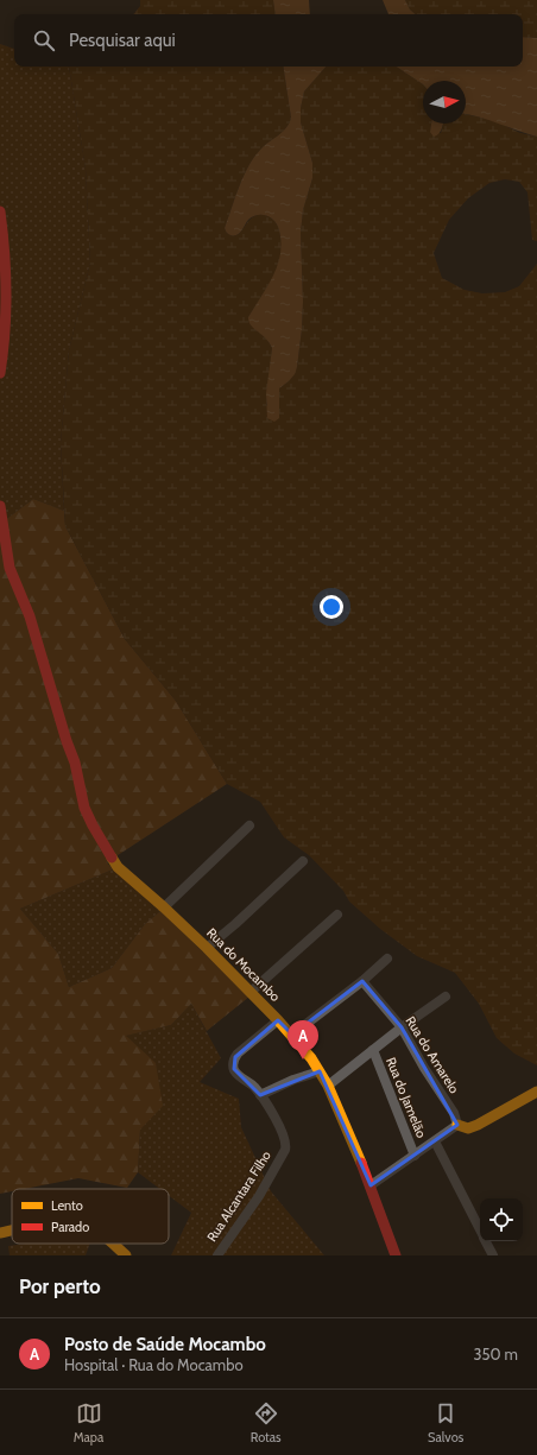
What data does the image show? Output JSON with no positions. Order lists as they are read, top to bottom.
{
  "streets": {
    "street": [
      "Rua do Mocambo",
      "Rua do Amarelo",
      "Rua do Jamelão",
      "Rua Alcantara Filho"
    ]
  },
  "crossings": [
    ["Rua do Mocambo", "Rua Alcantara Filho"]
  ],
  "legend": ["Lento", "Parado"],
  "north": "right",
  "page": {
    "search": "Pesquisar aqui",
    "pins": "A",
    "heading": "Por perto",
    "list": [
      {
        "mark": "A",
        "name": "Posto de Saúde Mocambo",
        "note": "Hospital · Rua do Mocambo",
        "value": "350 m"
      }
    ],
    "nav": ["Mapa", "Rotas", "Salvos"]
  }
}
